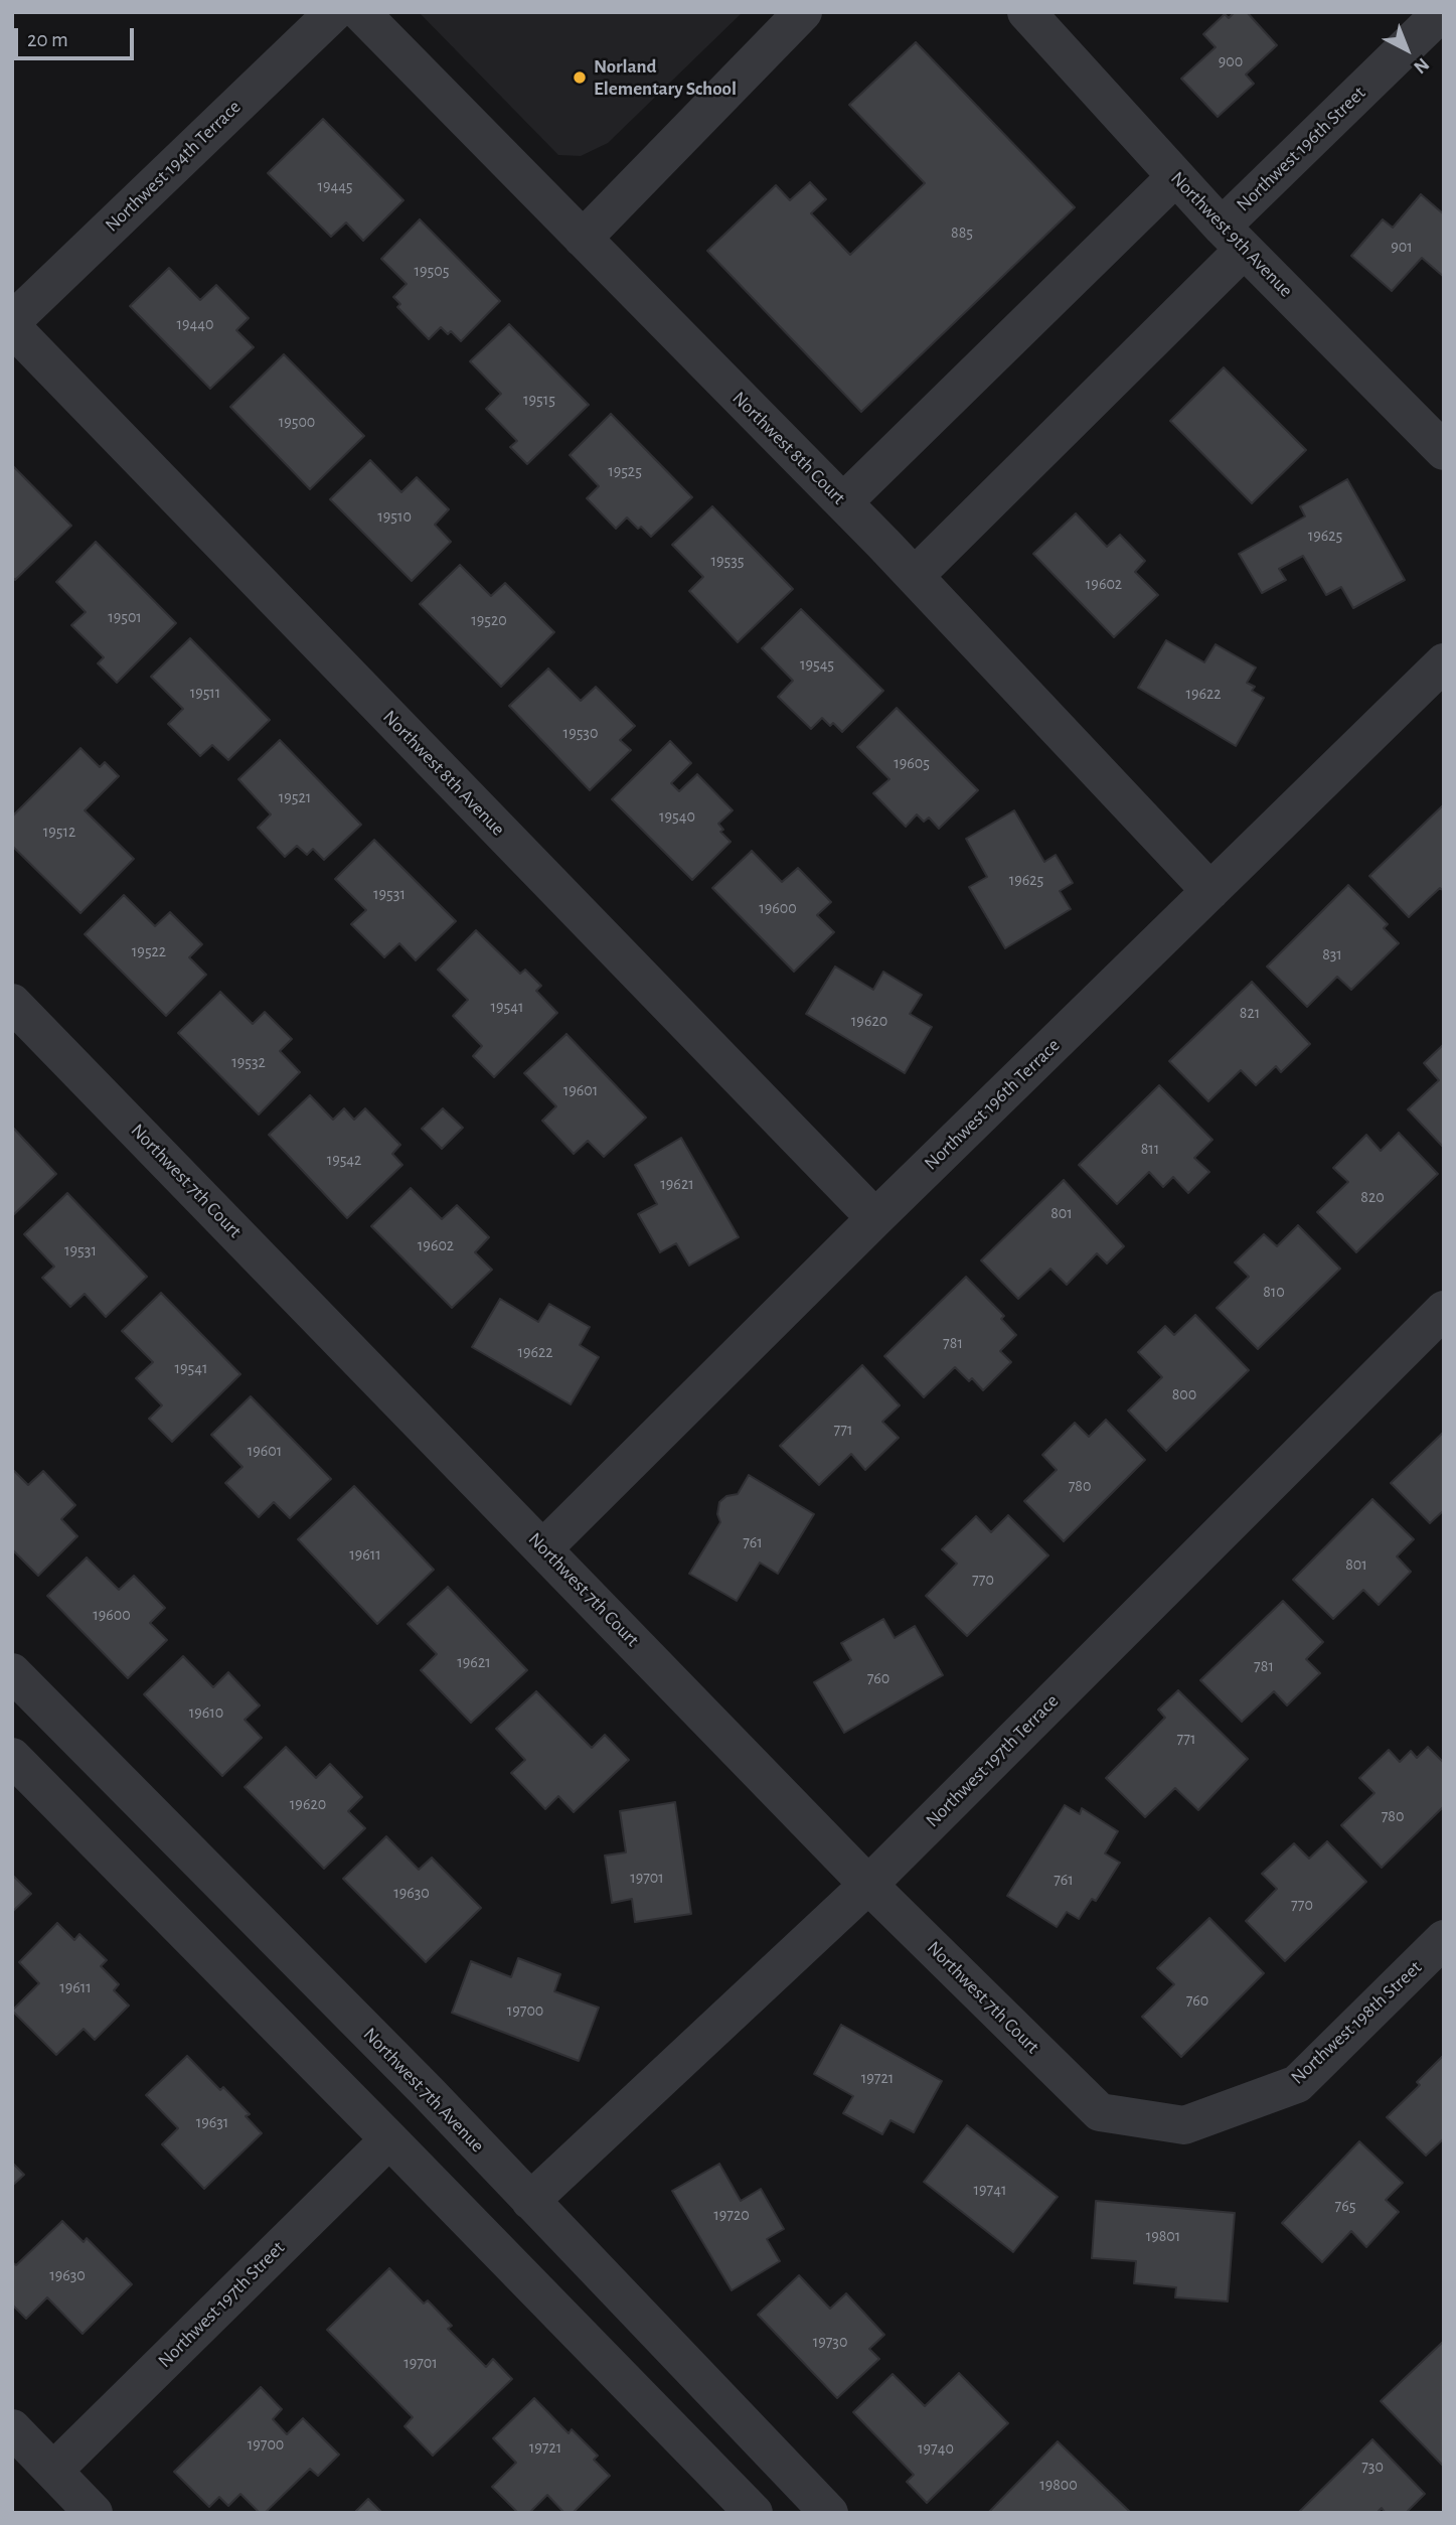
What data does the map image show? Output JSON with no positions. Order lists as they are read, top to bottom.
{
  "streets": {
    "street": [
      "Northwest 196th Street",
      "Northwest 194th Terrace",
      "Northwest 9th Avenue",
      "Northwest 8th Court",
      "Northwest 8th Avenue",
      "Northwest 196th Terrace",
      "Northwest 7th Court",
      "Northwest 197th Terrace",
      "Northwest 198th Street",
      "Northwest 7th Avenue",
      "Northwest 197th Street"
    ]
  },
  "crossings": [
    ["Northwest 196th Street", "Northwest 9th Avenue"],
    ["Northwest 196th Street", "Northwest 8th Court"],
    ["Northwest 8th Court", "Northwest 196th Terrace"],
    ["Northwest 8th Avenue", "Northwest 196th Terrace"],
    ["Northwest 196th Terrace", "Northwest 7th Court"],
    ["Northwest 7th Court", "Northwest 197th Terrace"],
    ["Northwest 7th Court", "Northwest 198th Street"],
    ["Northwest 197th Terrace", "Northwest 7th Avenue"]
  ],
  "places": ["Norland Elementary School"],
  "house_numbers": [
    "900",
    "19445",
    "885",
    "901",
    "19505",
    "19440",
    "19515",
    "19500",
    "19525",
    "19510",
    "19625",
    "19535",
    "19602",
    "19501",
    "19520",
    "19545",
    "19511",
    "19622",
    "19530",
    "19605",
    "19521",
    "19540",
    "19512",
    "19625",
    "19531",
    "19600",
    "19522",
    "831",
    "19541",
    "821",
    "19620",
    "19532",
    "19601",
    "811",
    "19542",
    "19621",
    "820",
    "801",
    "19602",
    "19531",
    "810",
    "781",
    "19622",
    "19541",
    "800",
    "771",
    "19601",
    "780",
    "761",
    "19611",
    "801",
    "770",
    "19600",
    "19621",
    "781",
    "760",
    "19610",
    "771",
    "19620",
    "780",
    "19701",
    "761",
    "19630",
    "770",
    "19611",
    "760",
    "19700",
    "19721",
    "19631",
    "19741",
    "765",
    "19720",
    "19801",
    "19630",
    "19730",
    "19701",
    "19700",
    "19721",
    "19740",
    "730",
    "19800"
  ],
  "scale_bar": "20 m",
  "north": "bottom right"
}
